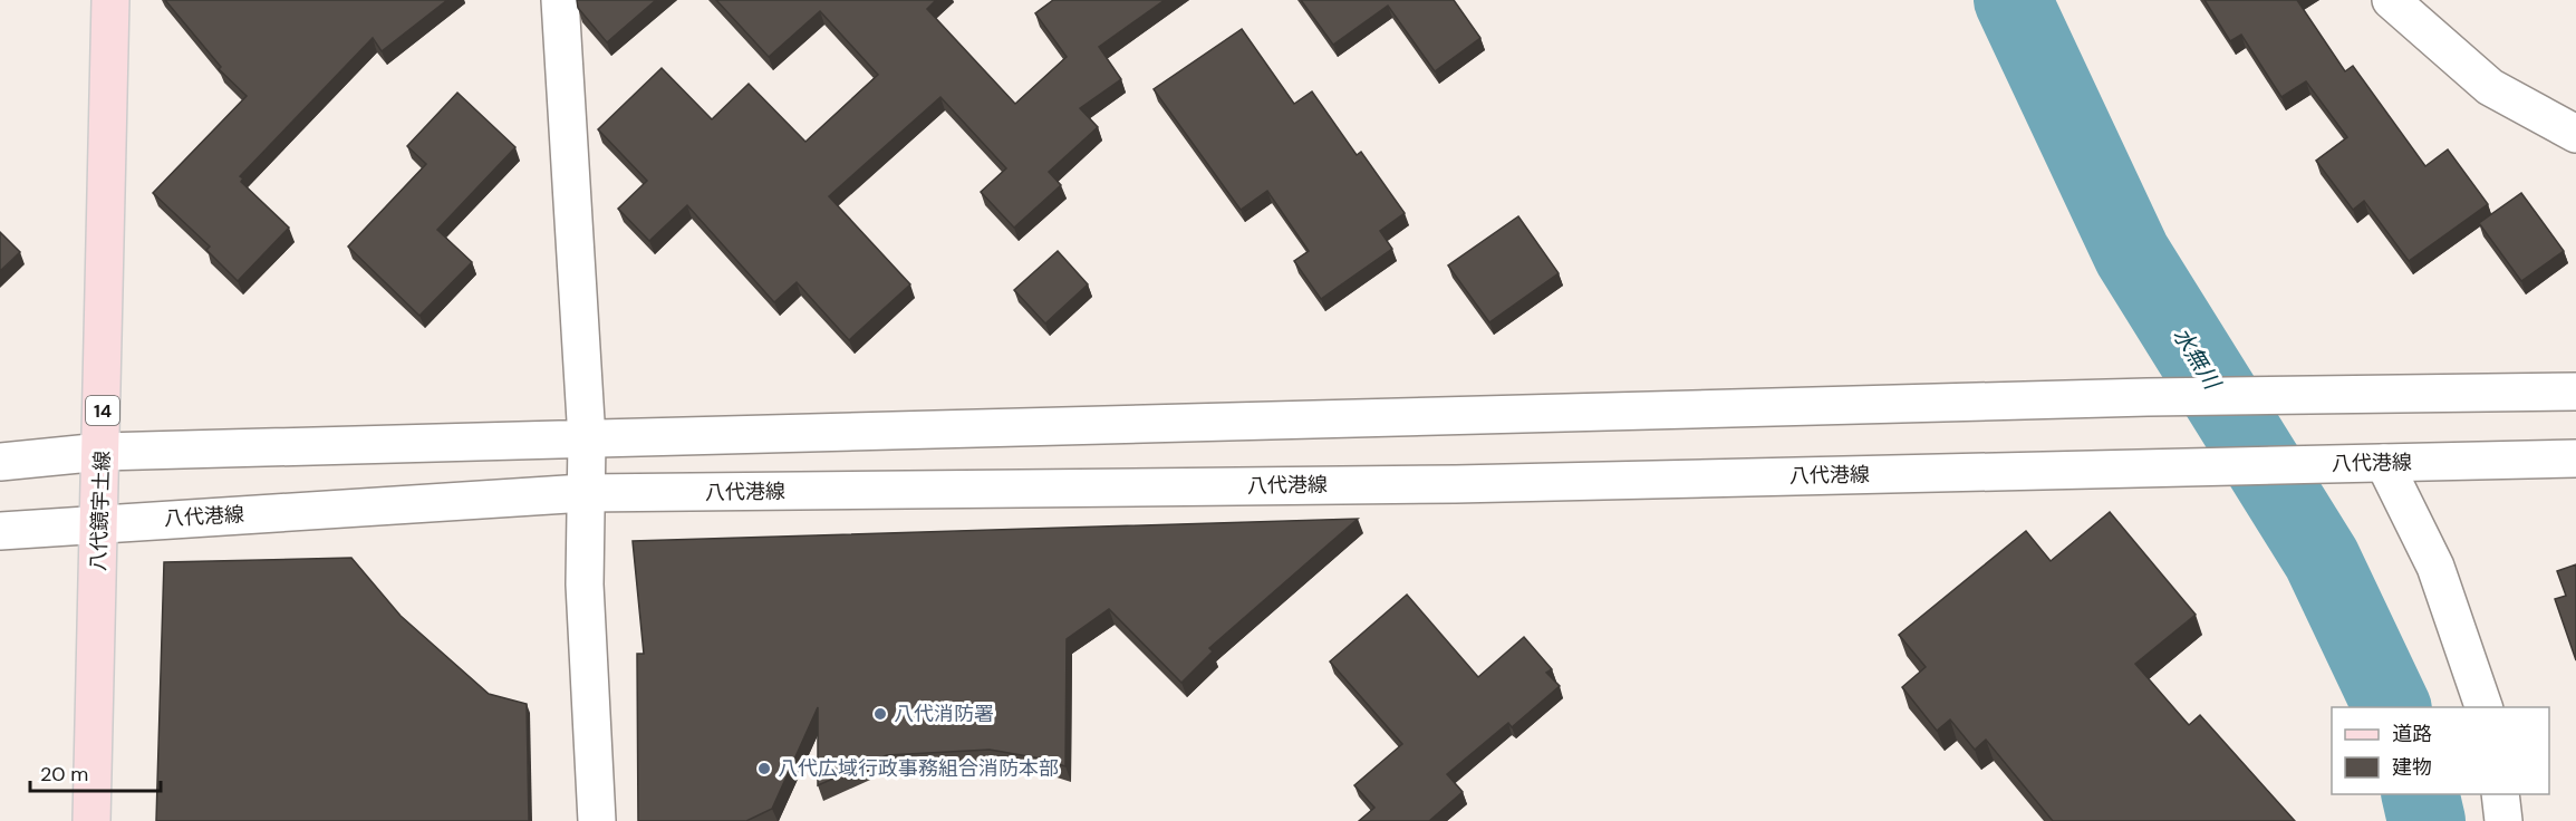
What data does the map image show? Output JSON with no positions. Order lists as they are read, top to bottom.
{
  "streets": {
    "main road": ["14", "八代港線", "八代鏡宇土線"]
  },
  "crossings": [
    ["八代港線", "八代鏡宇土線"]
  ],
  "water": ["水無川"],
  "places": ["八代消防署", "八代広域行政事務組合消防本部"],
  "legend": ["道路", "建物"],
  "scale_bar": "20 m"
}
